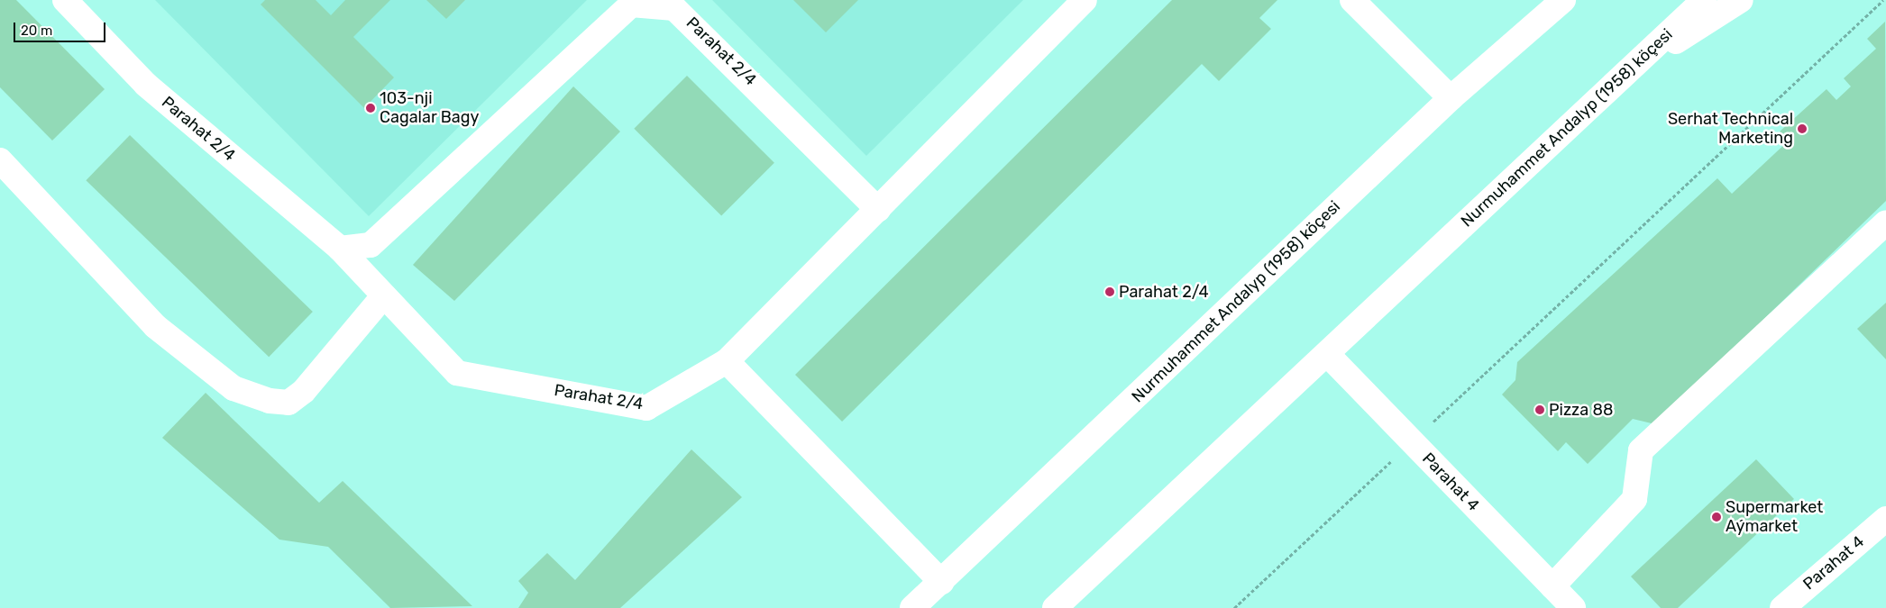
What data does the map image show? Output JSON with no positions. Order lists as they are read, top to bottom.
{
  "streets": {
    "main road": ["Parahat 2/4", "Nurmuhammet Andalyp (1958) köçesi", "Parahat 4"]
  },
  "crossings": [
    ["Nurmuhammet Andalyp (1958) köçesi", "Parahat 4"]
  ],
  "places": [
    "103-nji Cagalar Bagy",
    "Serhat Technical Marketing",
    "Parahat 2/4",
    "Pizza 88",
    "Supermarket Aýmarket"
  ],
  "scale_bar": "20 m"
}
